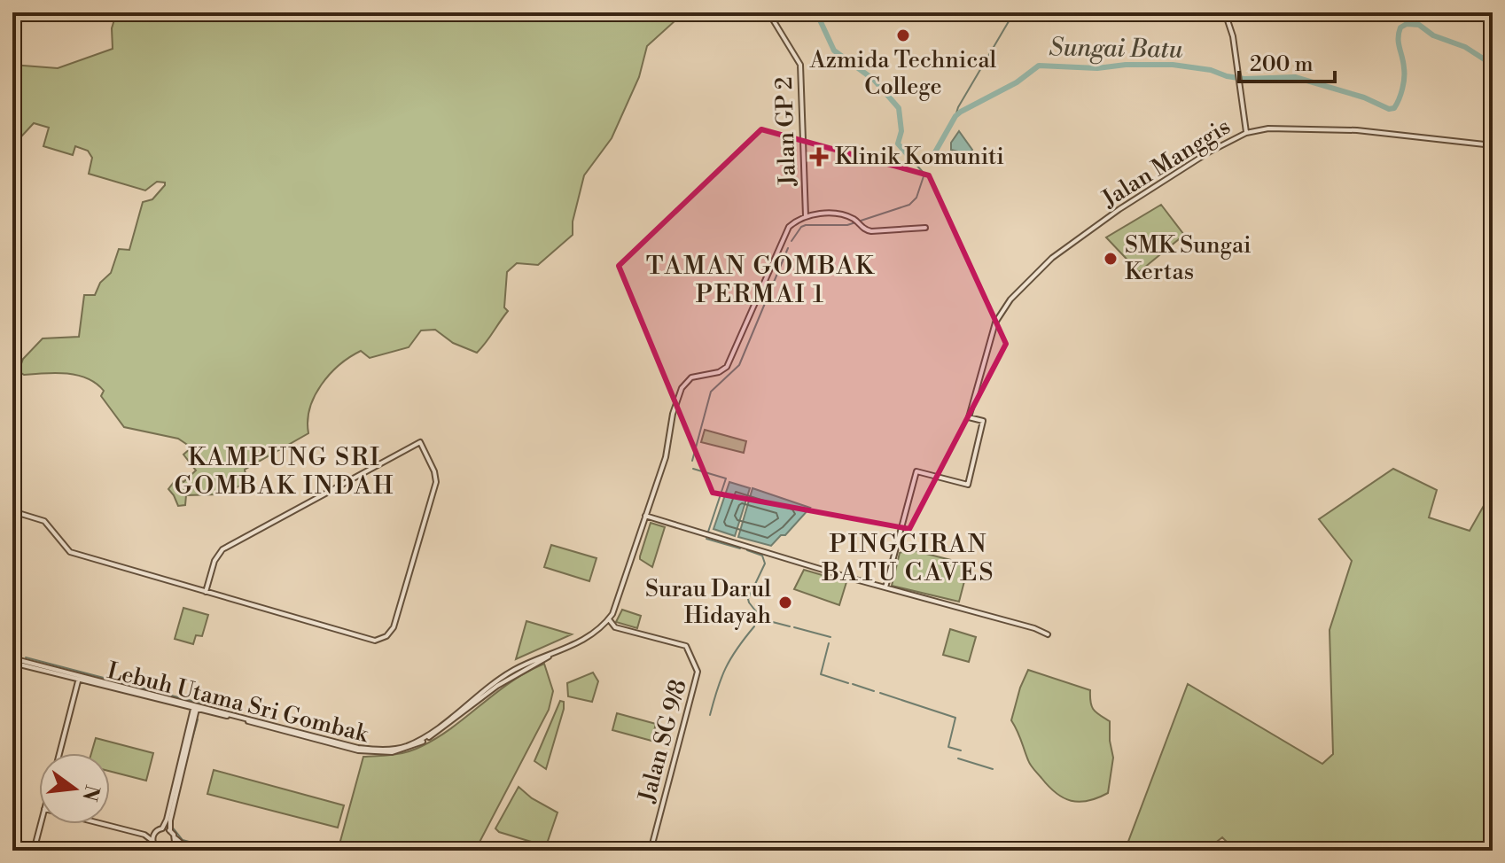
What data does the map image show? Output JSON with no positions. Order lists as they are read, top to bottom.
{
  "streets": {
    "street": [
      "Jalan GP 2",
      "Jalan Manggis",
      "Lebuh Utama Sri Gombak",
      "Jalan SG 9/8"
    ]
  },
  "crossings": [
    ["Jalan GP 2", "Lebuh Utama Sri Gombak"],
    ["Lebuh Utama Sri Gombak", "Jalan SG 9/8"]
  ],
  "districts": ["TAMAN GOMBAK PERMAI 1", "KAMPUNG SRI GOMBAK INDAH", "PINGGIRAN BATU CAVES"],
  "water": ["Sungai Batu"],
  "places": {
    "other": ["Azmida Technical College", "SMK Sungai Kertas", "Surau Darul Hidayah"],
    "health": ["Klinik Komuniti"]
  },
  "scale_bar": "200 m",
  "north": "right"
}
